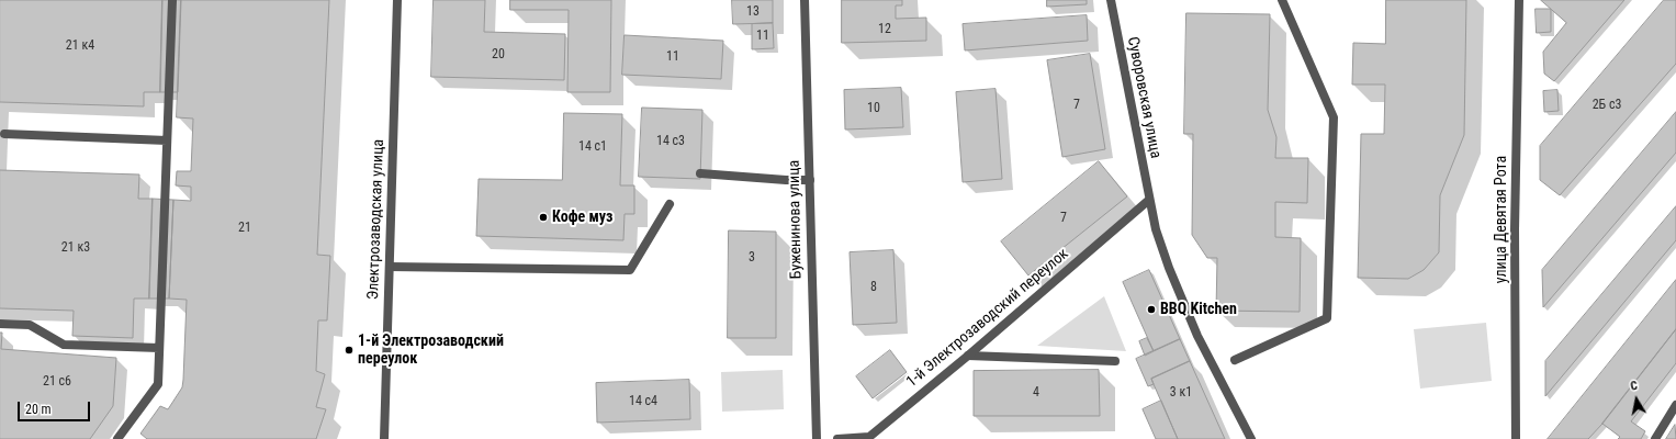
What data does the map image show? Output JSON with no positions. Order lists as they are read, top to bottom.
{
  "streets": {
    "street": [
      "Суворовская улица",
      "Электрозаводская улица",
      "Буженинова улица",
      "улица Девятая Рота",
      "1-й Электрозаводский переулок"
    ]
  },
  "crossings": [
    ["Суворовская улица", "1-й Электрозаводский переулок"]
  ],
  "places": ["Кофе муз", "BBQ Kitchen", "1-й Электрозаводский переулок"],
  "house_numbers": [
    "13",
    "12",
    "11",
    "21 к4",
    "20",
    "11",
    "7",
    "2Б с3",
    "10",
    "14 с3",
    "14 с1",
    "7",
    "21",
    "21 к3",
    "3",
    "8",
    "21 с6",
    "4",
    "3 к1",
    "14 с4"
  ],
  "scale_bar": "20 m",
  "north": "top"
}
